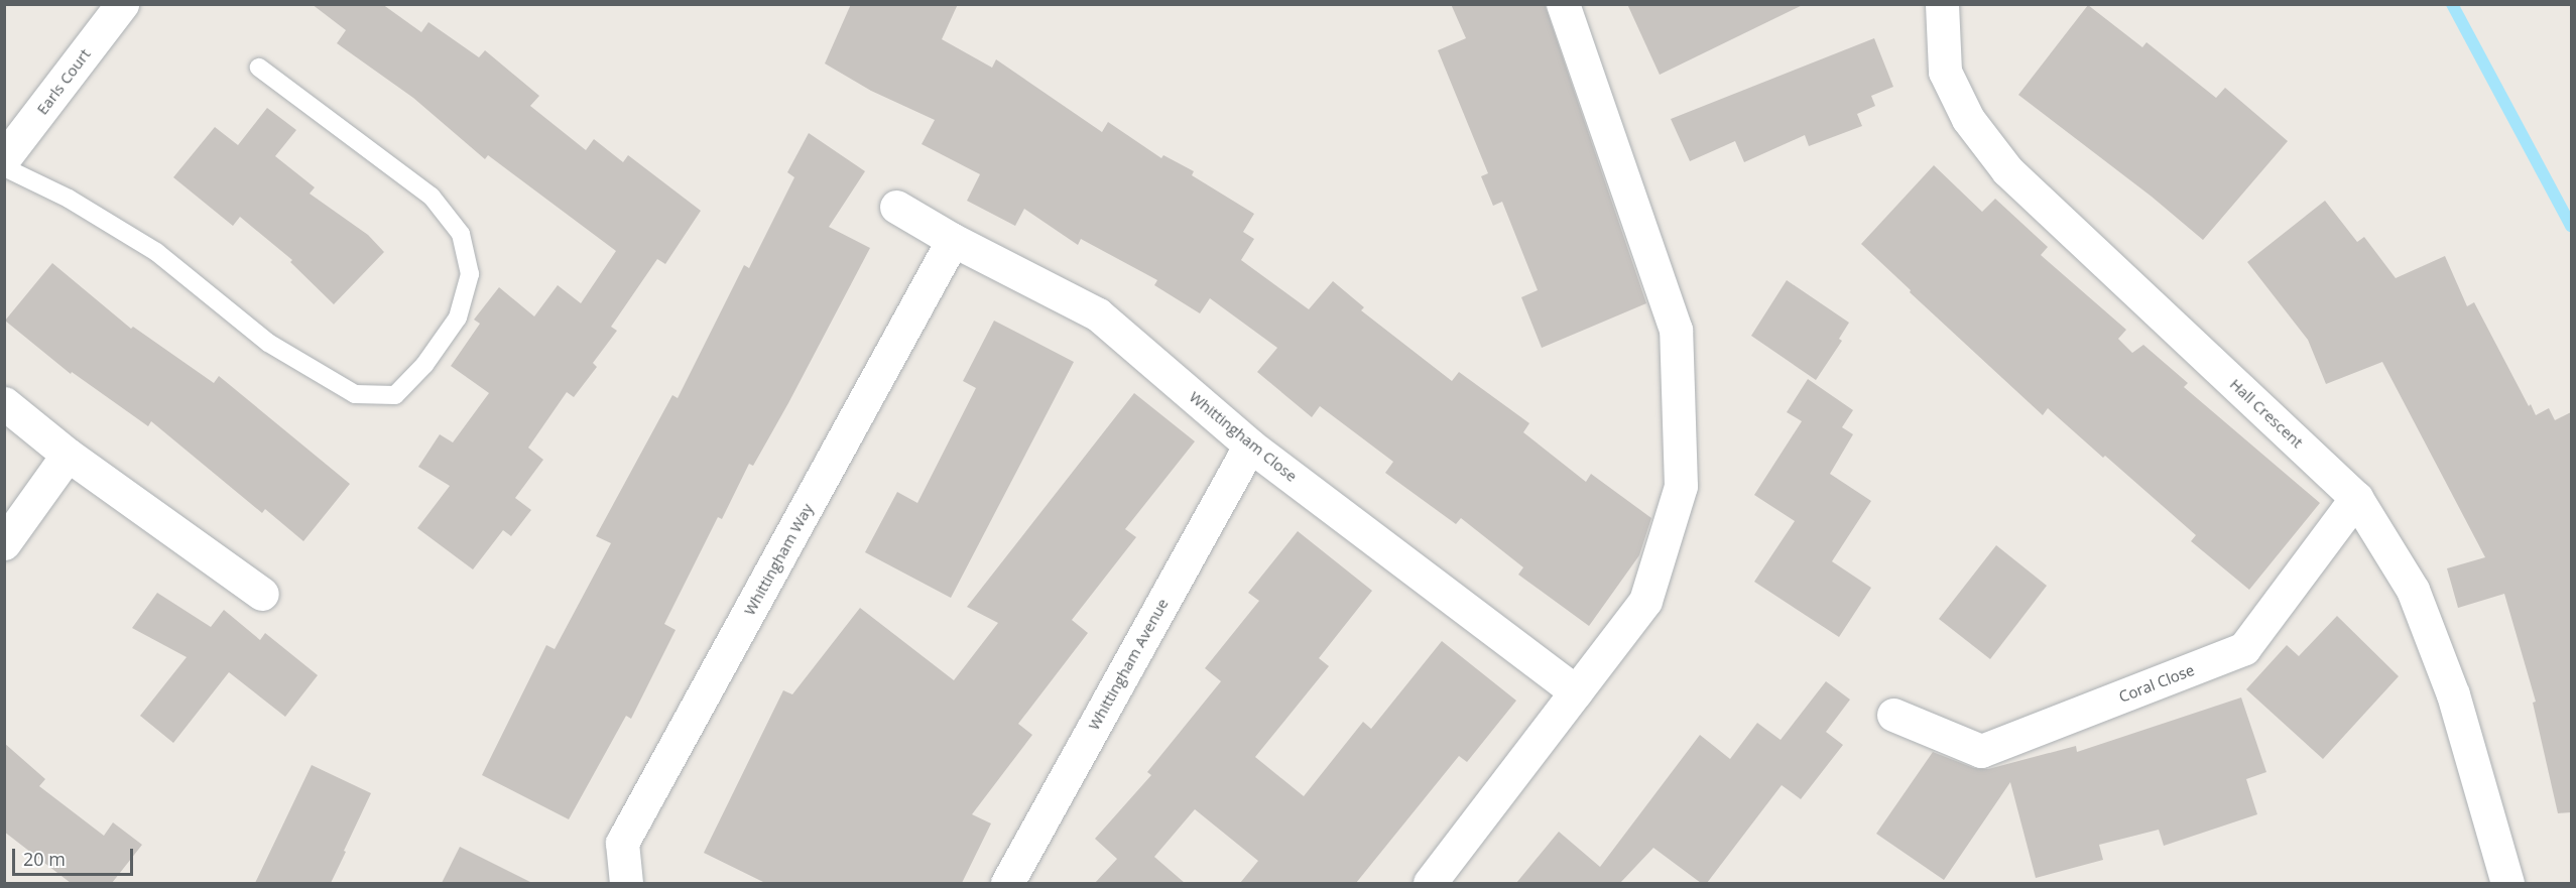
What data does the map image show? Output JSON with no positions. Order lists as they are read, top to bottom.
{
  "streets": {
    "street": [
      "Earls Court",
      "Hall Crescent",
      "Whittingham Close",
      "Whittingham Way",
      "Whittingham Avenue",
      "Coral Close"
    ]
  },
  "crossings": [
    ["Hall Crescent", "Coral Close"],
    ["Whittingham Close", "Whittingham Way"],
    ["Whittingham Close", "Whittingham Avenue"]
  ],
  "scale_bar": "20 m"
}
